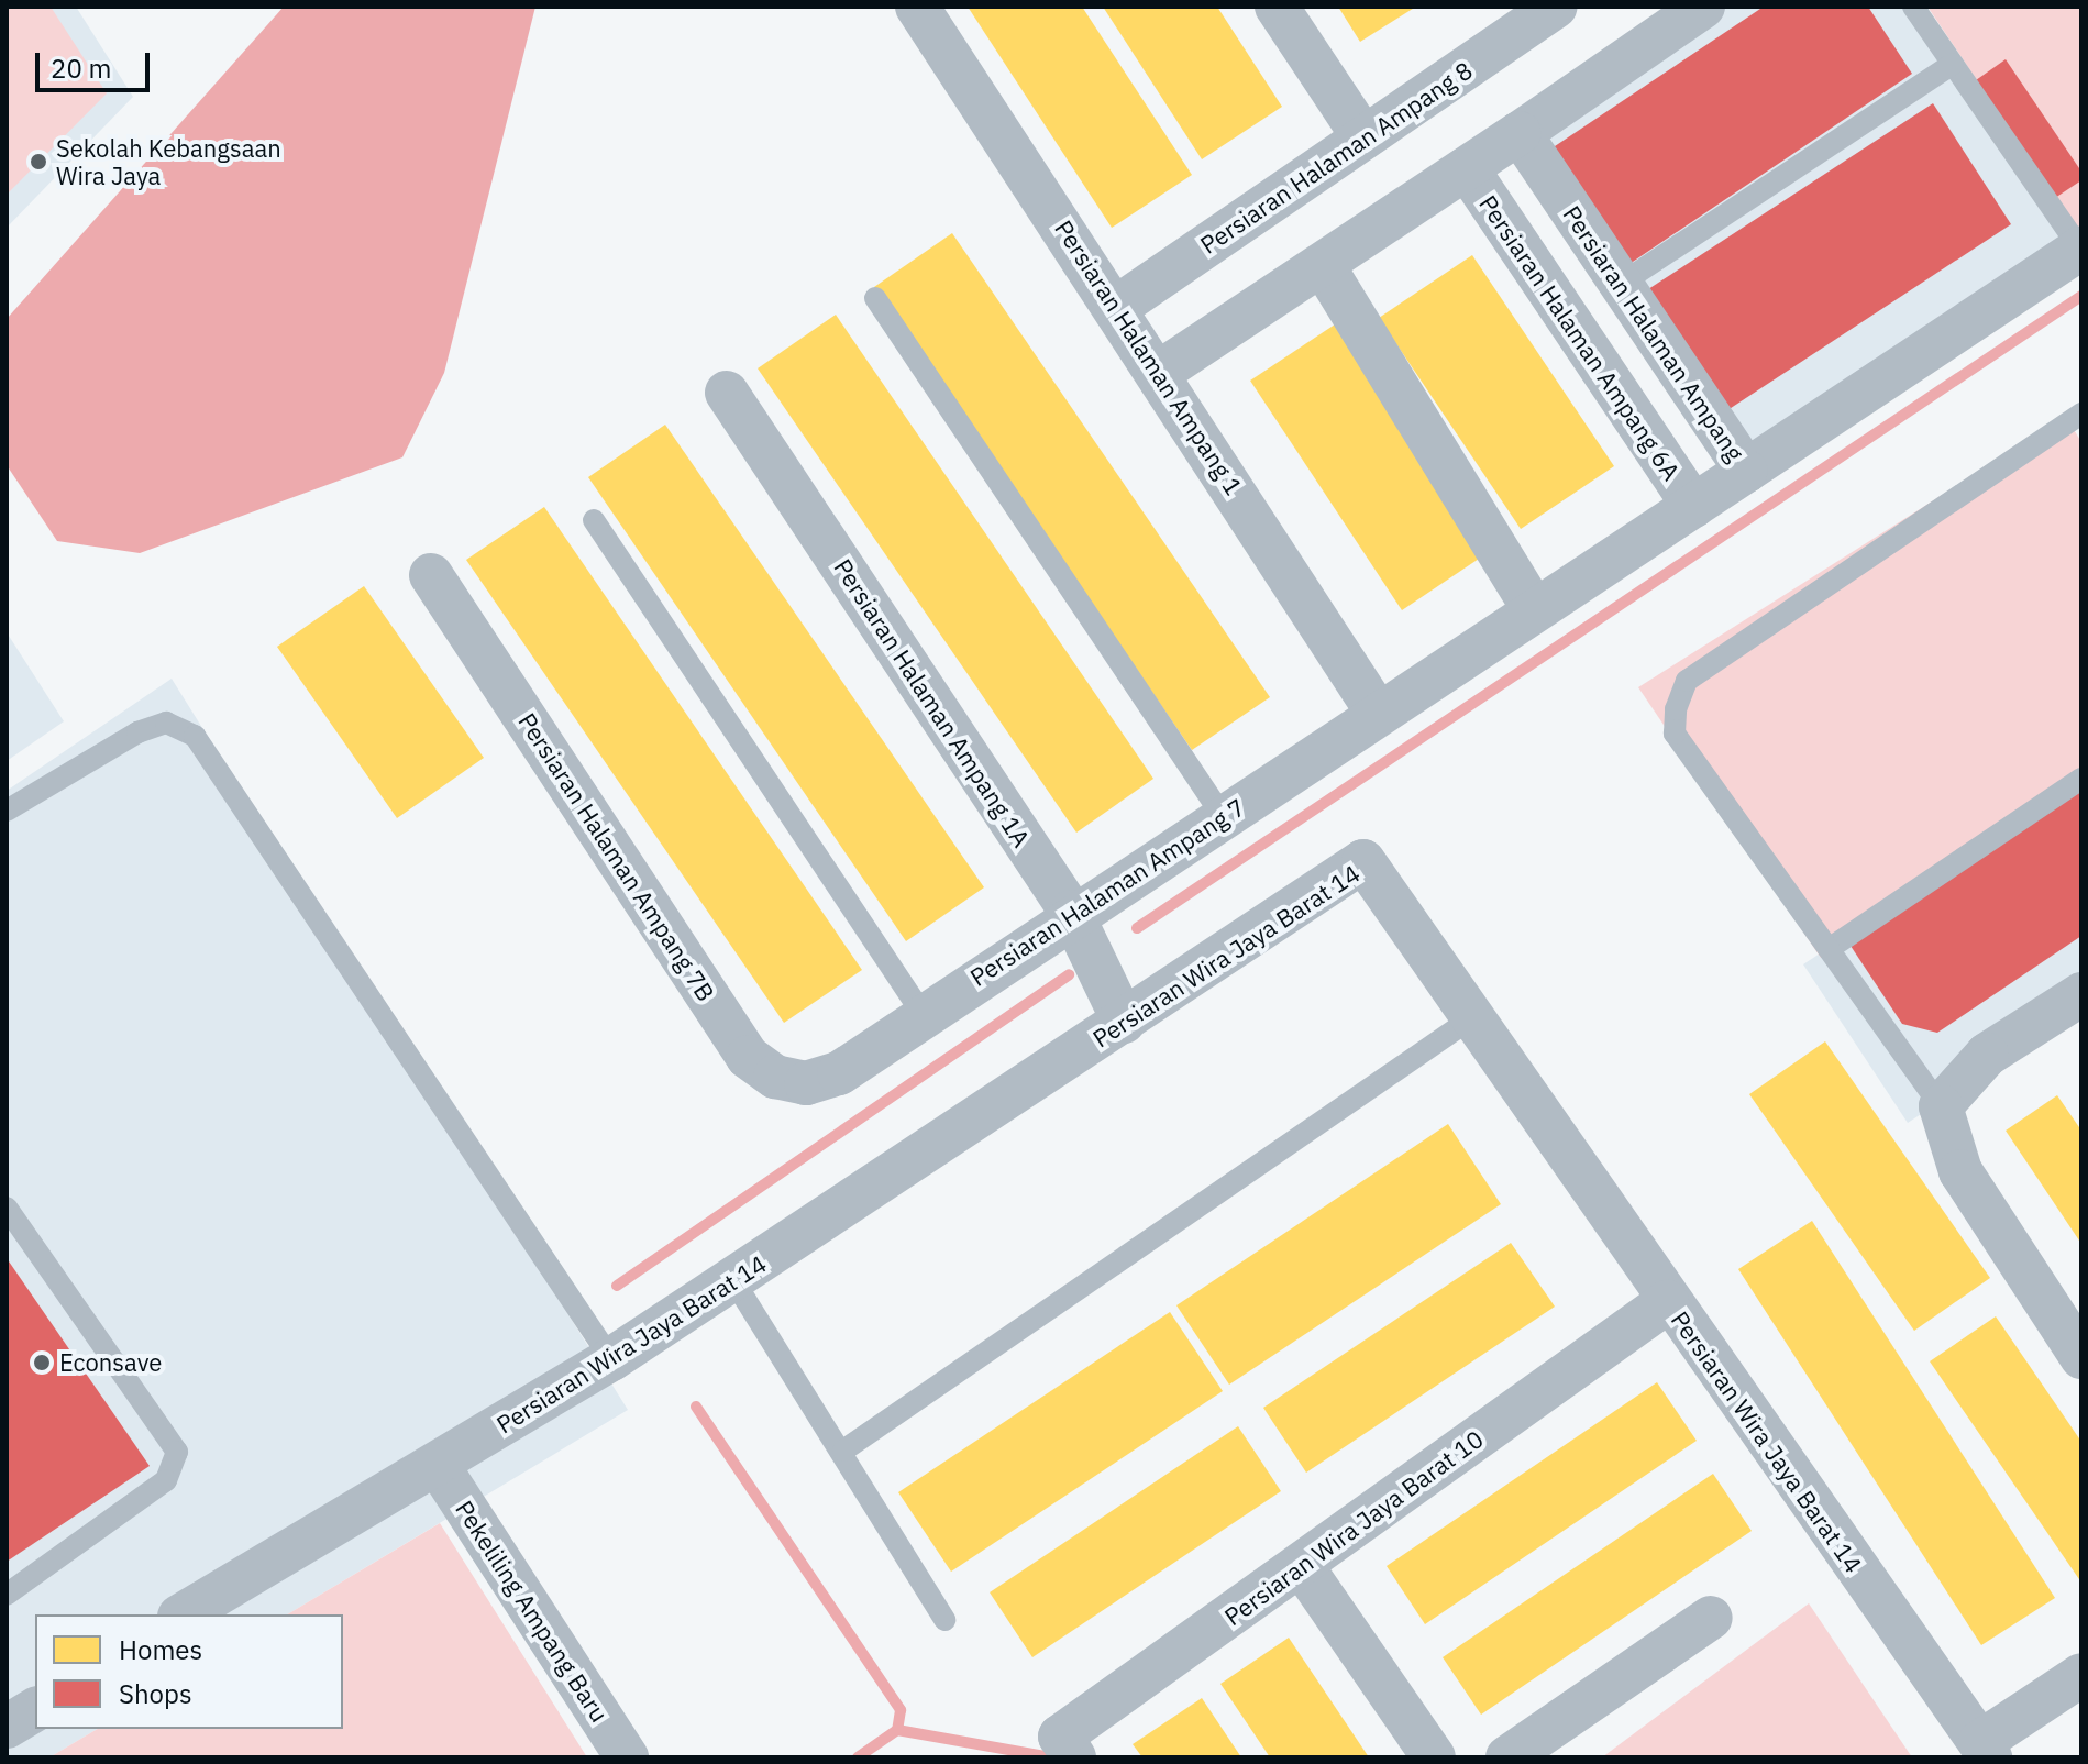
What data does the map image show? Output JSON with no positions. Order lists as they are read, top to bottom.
{
  "streets": {
    "street": [
      "Persiaran Halaman Ampang 8",
      "Persiaran Halaman Ampang",
      "Persiaran Halaman Ampang 6A",
      "Persiaran Halaman Ampang 1",
      "Persiaran Halaman Ampang 1A",
      "Persiaran Halaman Ampang 7B",
      "Persiaran Halaman Ampang 7",
      "Persiaran Wira Jaya Barat 14",
      "Persiaran Wira Jaya Barat 10",
      "Pekeliling Ampang Baru"
    ]
  },
  "crossings": [
    ["Persiaran Halaman Ampang 8", "Persiaran Halaman Ampang 1"],
    ["Persiaran Halaman Ampang", "Persiaran Halaman Ampang 7"],
    ["Persiaran Halaman Ampang 6A", "Persiaran Halaman Ampang 7"],
    ["Persiaran Halaman Ampang 1", "Persiaran Halaman Ampang 7"],
    ["Persiaran Halaman Ampang 1A", "Persiaran Halaman Ampang 7"],
    ["Persiaran Halaman Ampang 1A", "Persiaran Wira Jaya Barat 14"],
    ["Persiaran Halaman Ampang 7B", "Persiaran Halaman Ampang 7"],
    ["Persiaran Wira Jaya Barat 14", "Persiaran Wira Jaya Barat 10"],
    ["Persiaran Wira Jaya Barat 14", "Pekeliling Ampang Baru"]
  ],
  "places": ["Sekolah Kebangsaan Wira Jaya", "Econsave"],
  "legend": ["Homes", "Shops"],
  "scale_bar": "20 m"
}
